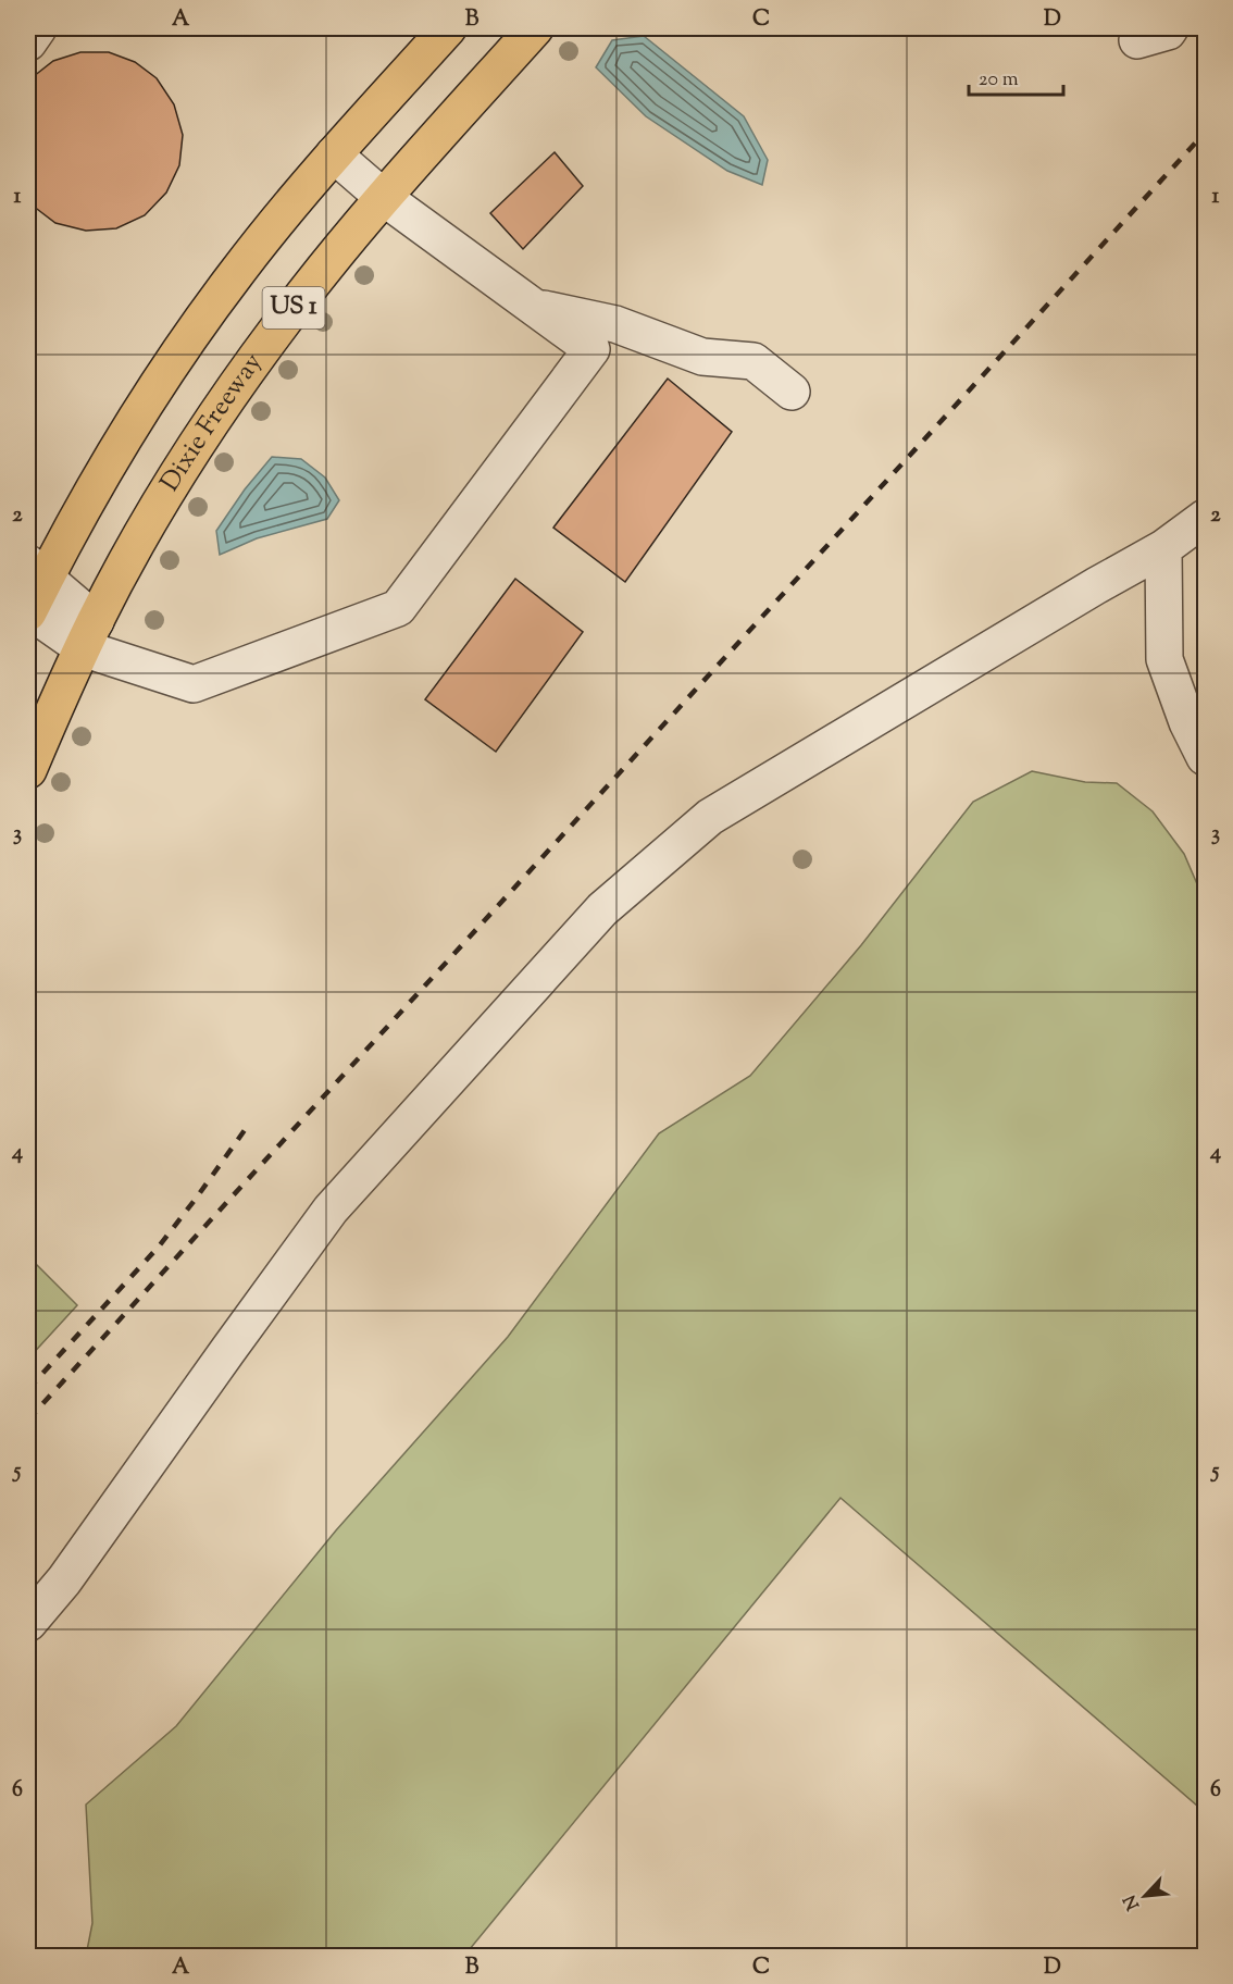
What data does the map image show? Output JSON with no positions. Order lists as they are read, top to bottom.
{
  "streets": {
    "main road": ["US 1", "Dixie Freeway"]
  },
  "scale_bar": "20 m",
  "north": "bottom left",
  "grid": {
    "columns": [
      "A",
      "B",
      "C",
      "D"
    ],
    "rows": [
      "1",
      "2",
      "3",
      "4",
      "5",
      "6"
    ]
  }
}
